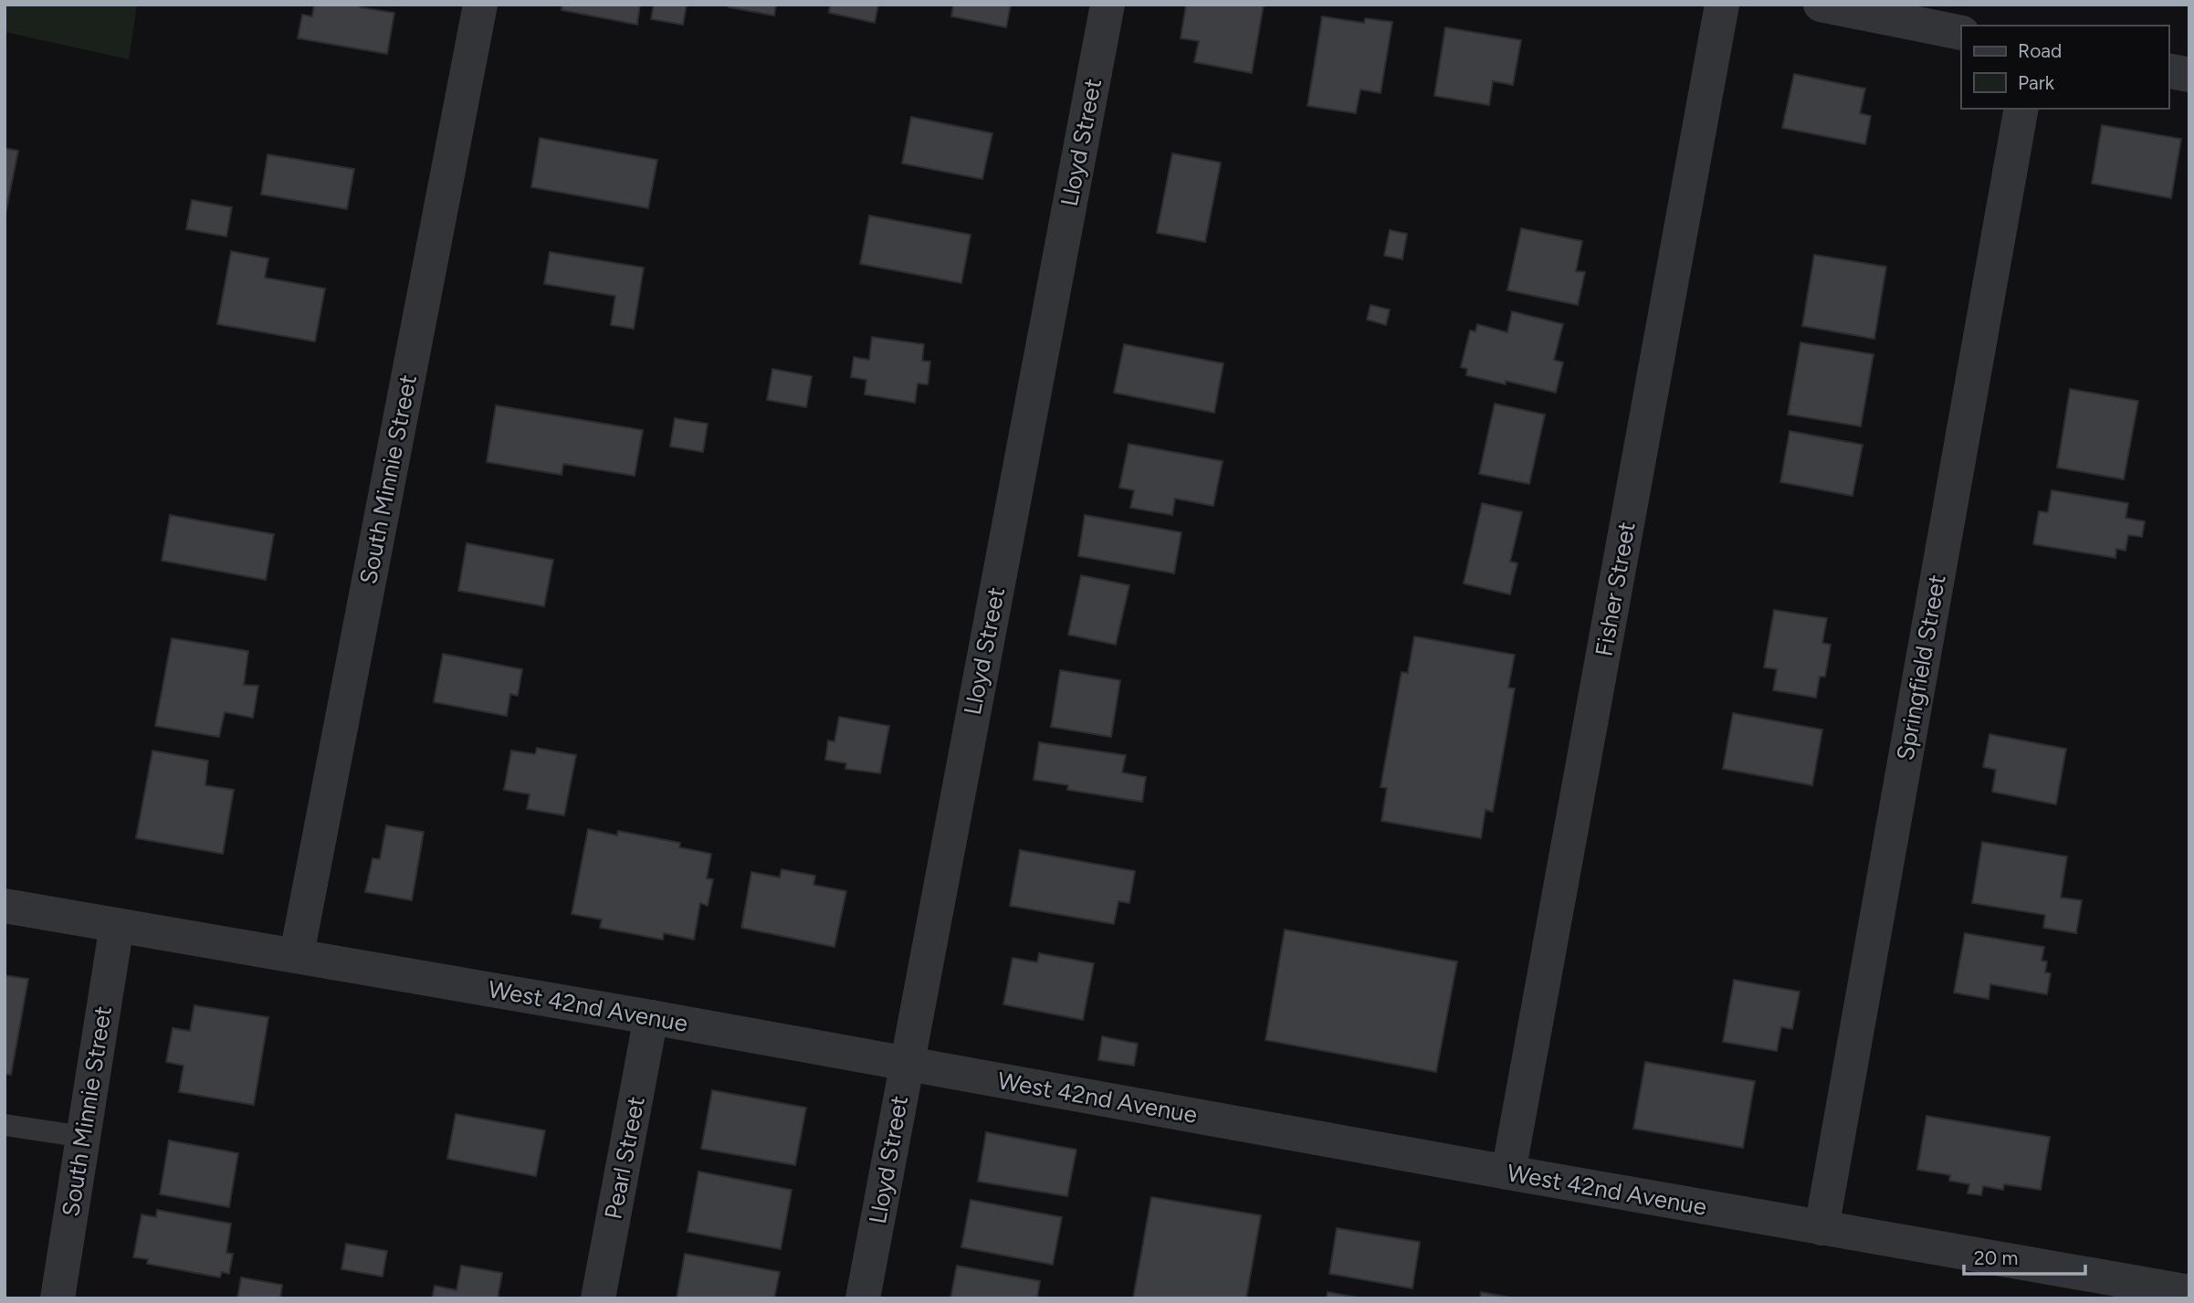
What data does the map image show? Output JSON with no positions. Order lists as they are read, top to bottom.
{
  "streets": {
    "street": [
      "Lloyd Street",
      "South Minnie Street",
      "Fisher Street",
      "Springfield Street",
      "West 42nd Avenue",
      "Pearl Street"
    ]
  },
  "crossings": [
    ["Lloyd Street", "West 42nd Avenue"],
    ["South Minnie Street", "West 42nd Avenue"],
    ["Fisher Street", "West 42nd Avenue"],
    ["Springfield Street", "West 42nd Avenue"],
    ["West 42nd Avenue", "Pearl Street"]
  ],
  "legend": ["Road", "Park"],
  "scale_bar": "20 m"
}
